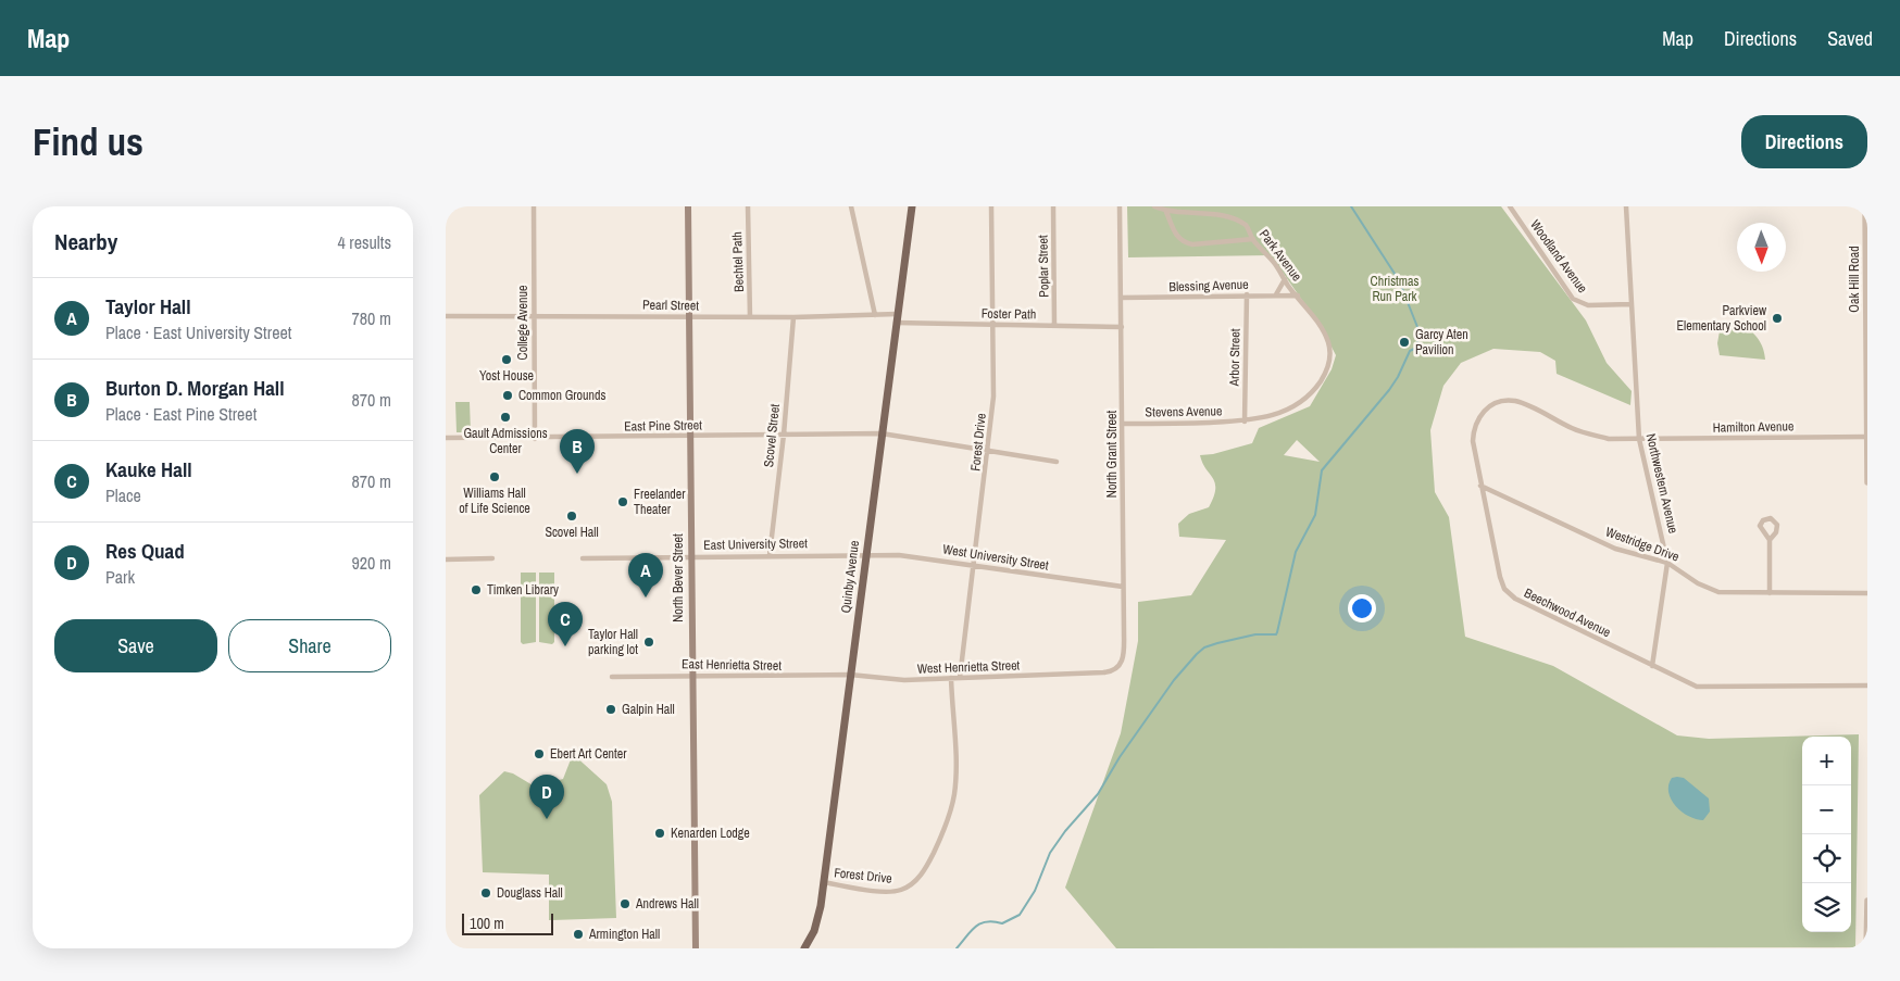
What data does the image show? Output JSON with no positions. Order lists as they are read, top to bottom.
{
  "streets": {
    "main road": ["Quinby Avenue", "North Bever Street"],
    "street": [
      "Park Avenue",
      "Woodland Avenue",
      "Bechtel Path",
      "Poplar Street",
      "Oak Hill Road",
      "Blessing Avenue",
      "Pearl Street",
      "Foster Path",
      "College Avenue",
      "Arbor Street",
      "Stevens Avenue",
      "East Pine Street",
      "Hamilton Avenue",
      "Scovel Street",
      "Forest Drive",
      "North Grant Street",
      "Northwestern Avenue",
      "East University Street",
      "Westridge Drive",
      "West University Street",
      "Beechwood Avenue",
      "East Henrietta Street",
      "West Henrietta Street"
    ]
  },
  "crossings": [
    ["Park Avenue", "Blessing Avenue"],
    ["Park Avenue", "Arbor Street"],
    ["Park Avenue", "Stevens Avenue"],
    ["Woodland Avenue", "Northwestern Avenue"],
    ["Bechtel Path", "Pearl Street"],
    ["Poplar Street", "Foster Path"],
    ["Oak Hill Road", "Hamilton Avenue"],
    ["Blessing Avenue", "Arbor Street"],
    ["Blessing Avenue", "North Grant Street"],
    ["Pearl Street", "Foster Path"],
    ["Pearl Street", "College Avenue"],
    ["Pearl Street", "Scovel Street"],
    ["Pearl Street", "Quinby Avenue"],
    ["Pearl Street", "North Bever Street"],
    ["Foster Path", "Forest Drive"],
    ["Foster Path", "North Grant Street"],
    ["Foster Path", "Quinby Avenue"],
    ["College Avenue", "East Pine Street"],
    ["Arbor Street", "Stevens Avenue"],
    ["Stevens Avenue", "North Grant Street"],
    ["East Pine Street", "Scovel Street"],
    ["East Pine Street", "Forest Drive"],
    ["East Pine Street", "Quinby Avenue"],
    ["East Pine Street", "North Bever Street"],
    ["Hamilton Avenue", "Northwestern Avenue"],
    ["Hamilton Avenue", "Beechwood Avenue"],
    ["Scovel Street", "East University Street"],
    ["Forest Drive", "West University Street"],
    ["Forest Drive", "Quinby Avenue"],
    ["Forest Drive", "West Henrietta Street"],
    ["North Grant Street", "West University Street"],
    ["North Grant Street", "West Henrietta Street"],
    ["Northwestern Avenue", "Westridge Drive"],
    ["Northwestern Avenue", "Beechwood Avenue"],
    ["East University Street", "West University Street"],
    ["East University Street", "Quinby Avenue"],
    ["East University Street", "North Bever Street"],
    ["Westridge Drive", "Beechwood Avenue"],
    ["West University Street", "Quinby Avenue"],
    ["Quinby Avenue", "East Henrietta Street"],
    ["Quinby Avenue", "West Henrietta Street"],
    ["North Bever Street", "East Henrietta Street"],
    ["East Henrietta Street", "West Henrietta Street"]
  ],
  "parks": ["Christmas Run Park"],
  "places": [
    "Parkview Elementary School",
    "Garcy Aten Pavilion",
    "Yost House",
    "Common Grounds",
    "Gault Admissions Center",
    "Williams Hall of Life Science",
    "Freelander Theater",
    "Scovel Hall",
    "Timken Library",
    "Taylor Hall parking lot",
    "Galpin Hall",
    "Ebert Art Center",
    "Kenarden Lodge",
    "Douglass Hall",
    "Andrews Hall",
    "Armington Hall"
  ],
  "scale_bar": "100 m",
  "north": "bottom",
  "page": {
    "header": "Map",
    "nav": ["Map", "Directions", "Saved"],
    "buttons": [
      "Directions",
      ["Save", "Share"]
    ],
    "title": "Find us",
    "heading": ["Nearby", "4 results"],
    "list": [
      {
        "mark": "A",
        "name": "Taylor Hall",
        "note": "Place · East University Street",
        "value": "780 m"
      },
      {
        "mark": "B",
        "name": "Burton D. Morgan Hall",
        "note": "Place · East Pine Street",
        "value": "870 m"
      },
      {
        "mark": "C",
        "name": "Kauke Hall",
        "note": "Place",
        "value": "870 m"
      },
      {
        "mark": "D",
        "name": "Res Quad",
        "note": "Park",
        "value": "920 m"
      }
    ],
    "pins": [
      "B",
      "A",
      "C",
      "D"
    ],
    "map_buttons": ["+", "−"],
    "scale": "100 m"
  }
}
